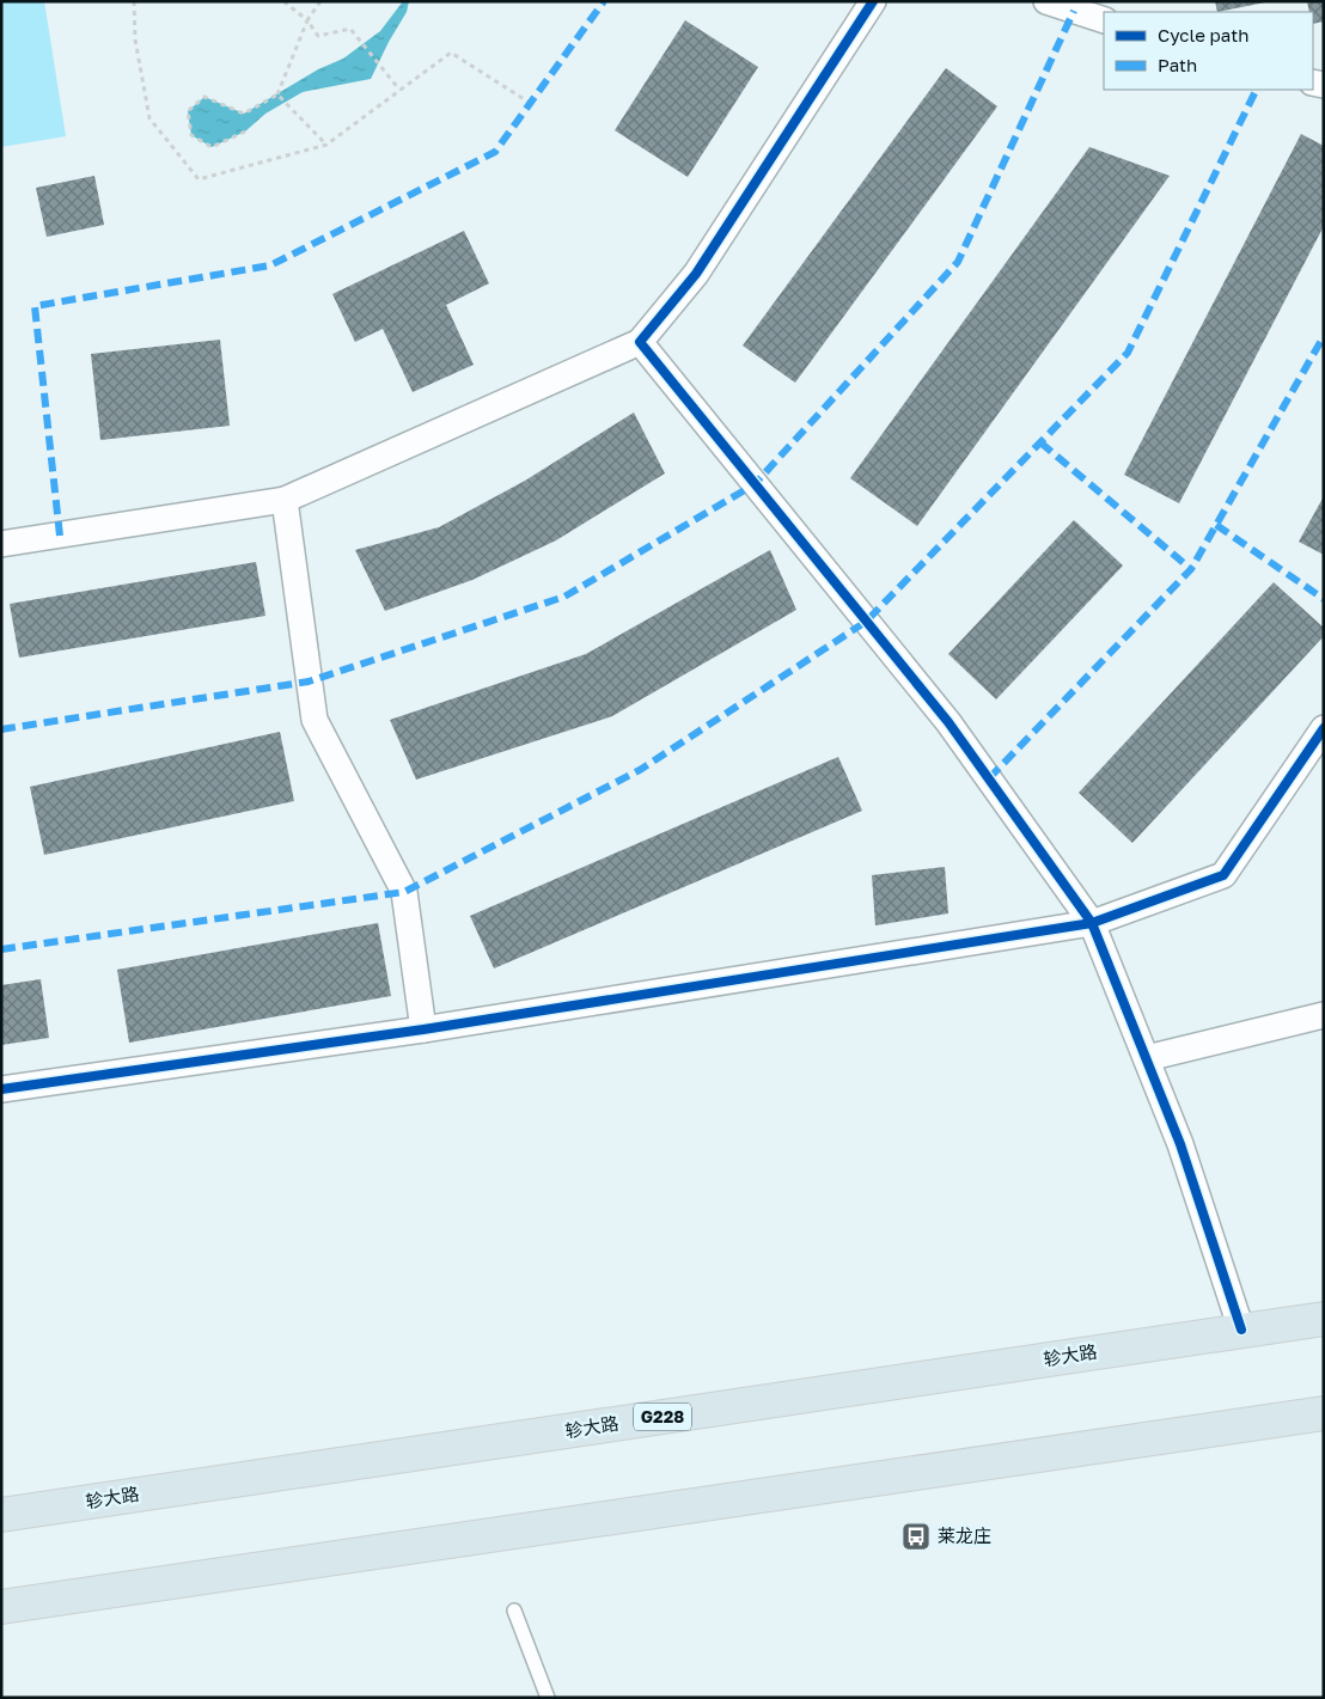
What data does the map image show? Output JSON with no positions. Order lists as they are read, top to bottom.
{
  "streets": {
    "highway": ["轸大路", "G228"]
  },
  "places": {
    "bus stop": ["莱龙庄"]
  },
  "legend": ["Cycle path", "Path"]
}
